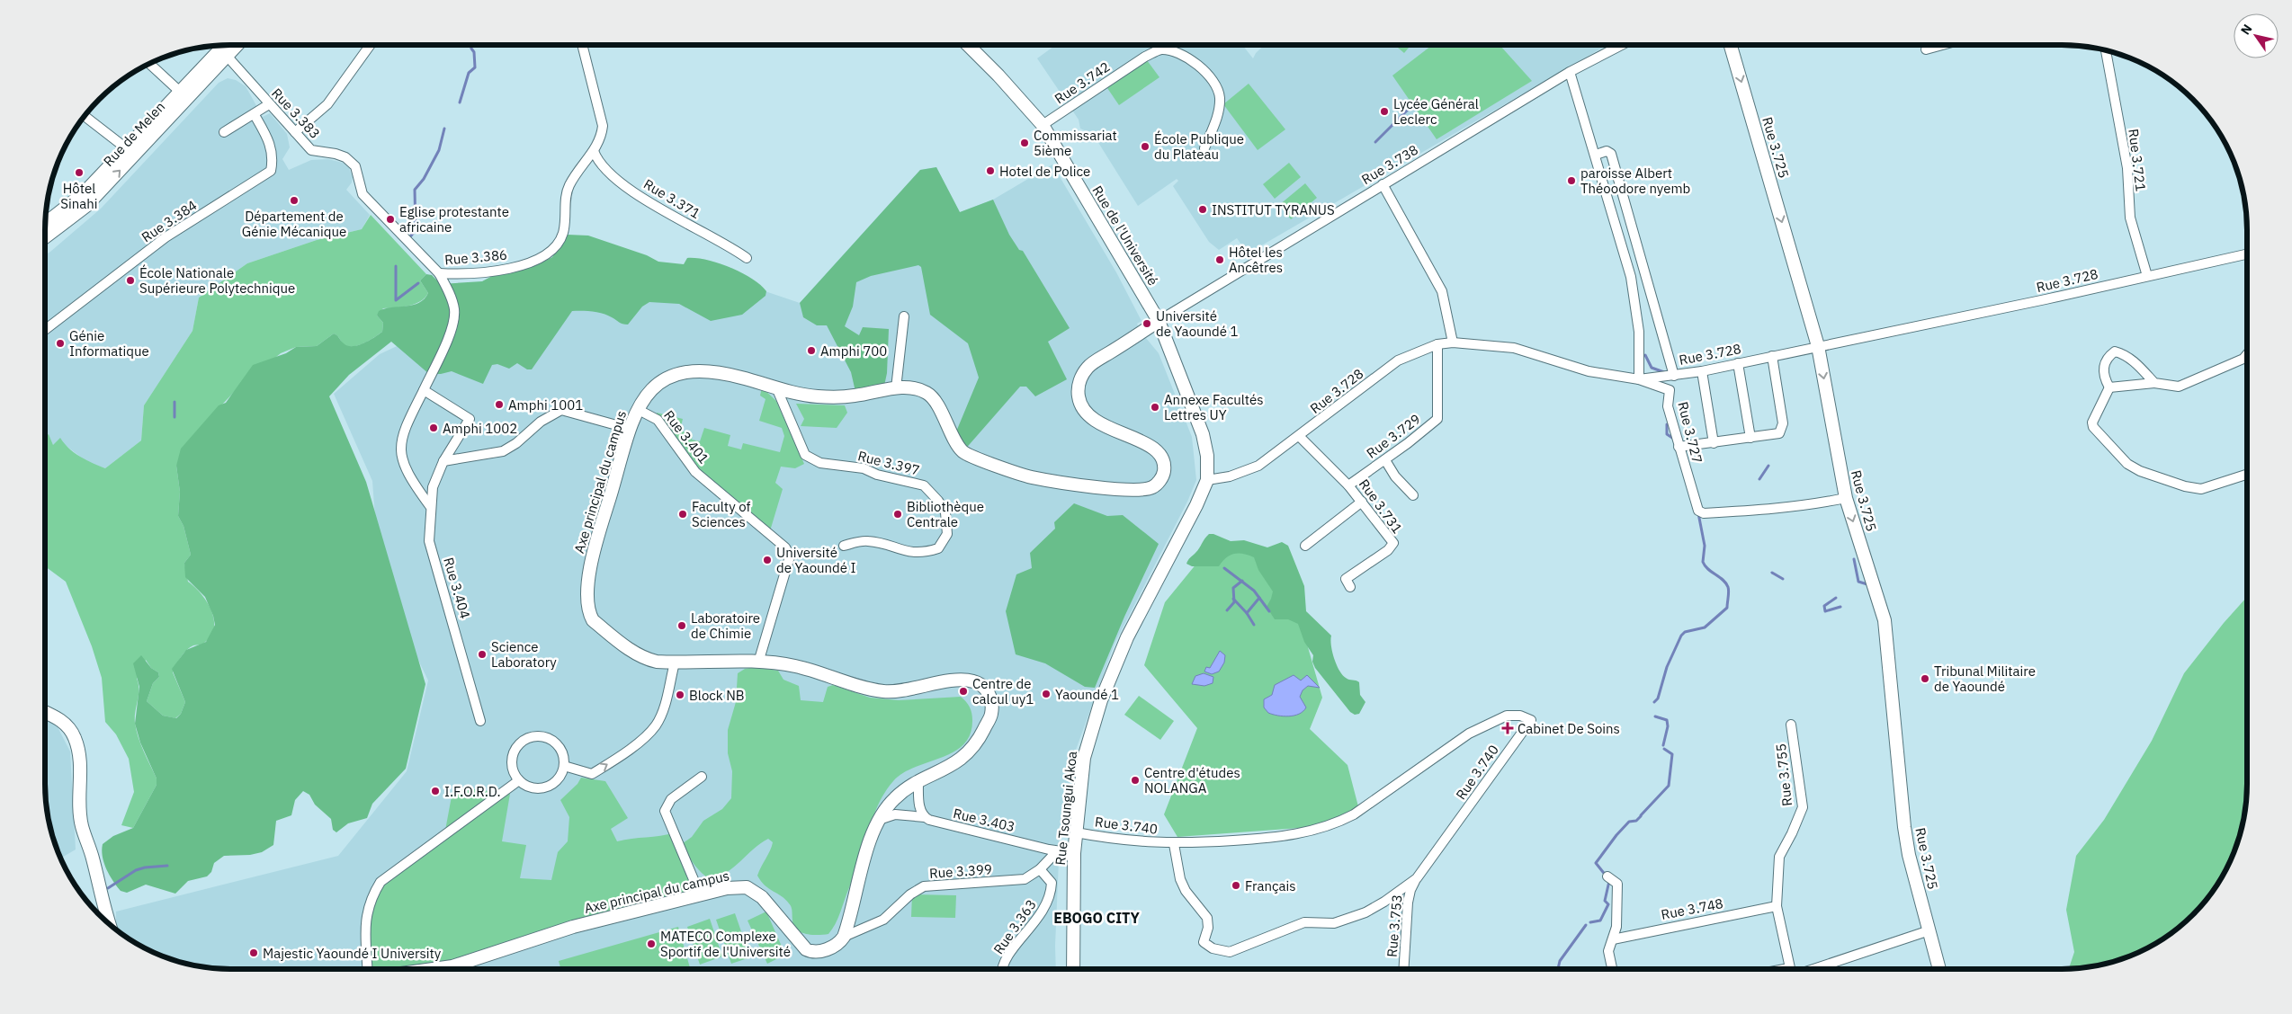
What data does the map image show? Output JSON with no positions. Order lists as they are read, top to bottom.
{
  "streets": {
    "street": [
      "Rue 3.742",
      "Rue 3.383",
      "Rue de Melen",
      "Rue 3.725",
      "Rue 3.721",
      "Rue 3.738",
      "Rue 3.371",
      "Rue 3.384",
      "Rue de l'Université",
      "Rue 3.386",
      "Rue 3.728",
      "Rue 3.727",
      "Rue 3.729",
      "Rue 3.401",
      "Rue 3.397",
      "Axe principal du campus",
      "Rue 3.731",
      "Rue 3.404",
      "Rue 3.740",
      "Rue 3.755",
      "Rue Tsoungui Akoa",
      "Rue 3.403",
      "Rue 3.399",
      "Rue 3.748",
      "Rue 3.753",
      "Rue 3.363"
    ]
  },
  "crossings": [
    ["Rue 3.742", "Rue de l'Université"],
    ["Rue 3.383", "Rue de Melen"],
    ["Rue 3.383", "Rue 3.386"],
    ["Rue 3.725", "Rue 3.728"],
    ["Rue 3.725", "Rue 3.727"],
    ["Rue 3.721", "Rue 3.728"],
    ["Rue 3.738", "Rue de l'Université"],
    ["Rue 3.738", "Axe principal du campus"],
    ["Rue 3.371", "Rue 3.386"],
    ["Rue de l'Université", "Rue 3.728"],
    ["Rue de l'Université", "Axe principal du campus"],
    ["Rue de l'Université", "Rue Tsoungui Akoa"],
    ["Rue 3.386", "Rue 3.404"],
    ["Rue 3.728", "Rue 3.727"],
    ["Rue 3.728", "Rue 3.729"],
    ["Rue 3.728", "Rue 3.731"],
    ["Rue 3.728", "Rue Tsoungui Akoa"],
    ["Rue 3.729", "Rue 3.731"],
    ["Rue 3.401", "Axe principal du campus"],
    ["Rue 3.397", "Axe principal du campus"],
    ["Axe principal du campus", "Rue 3.403"],
    ["Axe principal du campus", "Rue 3.399"],
    ["Rue 3.740", "Rue Tsoungui Akoa"],
    ["Rue 3.740", "Rue 3.753"],
    ["Rue 3.755", "Rue 3.748"],
    ["Rue Tsoungui Akoa", "Rue 3.403"],
    ["Rue 3.403", "Rue 3.399"],
    ["Rue 3.399", "Rue 3.363"]
  ],
  "one_way": ["Rue 3.725"],
  "districts": ["EBOGO CITY"],
  "places": {
    "other": [
      "Lycée Général Leclerc",
      "Commissariat 5ième",
      "École Publique du Plateau",
      "Hotel de Police",
      "Hôtel Sinahi",
      "paroisse Albert Théoodore nyemb",
      "Département de Génie Mécanique",
      "INSTITUT TYRANUS",
      "Eglise protestante africaine",
      "Hôtel les Ancêtres",
      "École Nationale Supérieure Polytechnique",
      "Université de Yaoundé 1",
      "Génie Informatique",
      "Amphi 700",
      "Amphi 1001",
      "Annexe Facultés Lettres UY",
      "Amphi 1002",
      "Faculty of Sciences",
      "Bibliothèque Centrale",
      "Université de Yaoundé I",
      "Laboratoire de Chimie",
      "Science Laboratory",
      "Tribunal Militaire de Yaoundé",
      "Centre de calcul uy1",
      "Yaoundé 1",
      "Block NB",
      "Centre d'études NOLANGA",
      "I.F.O.R.D.",
      "Français",
      "MATECO Complexe Sportif de l'Université",
      "Majestic Yaoundé I University"
    ],
    "health": ["Cabinet De Soins"]
  },
  "north": "top left"
}
